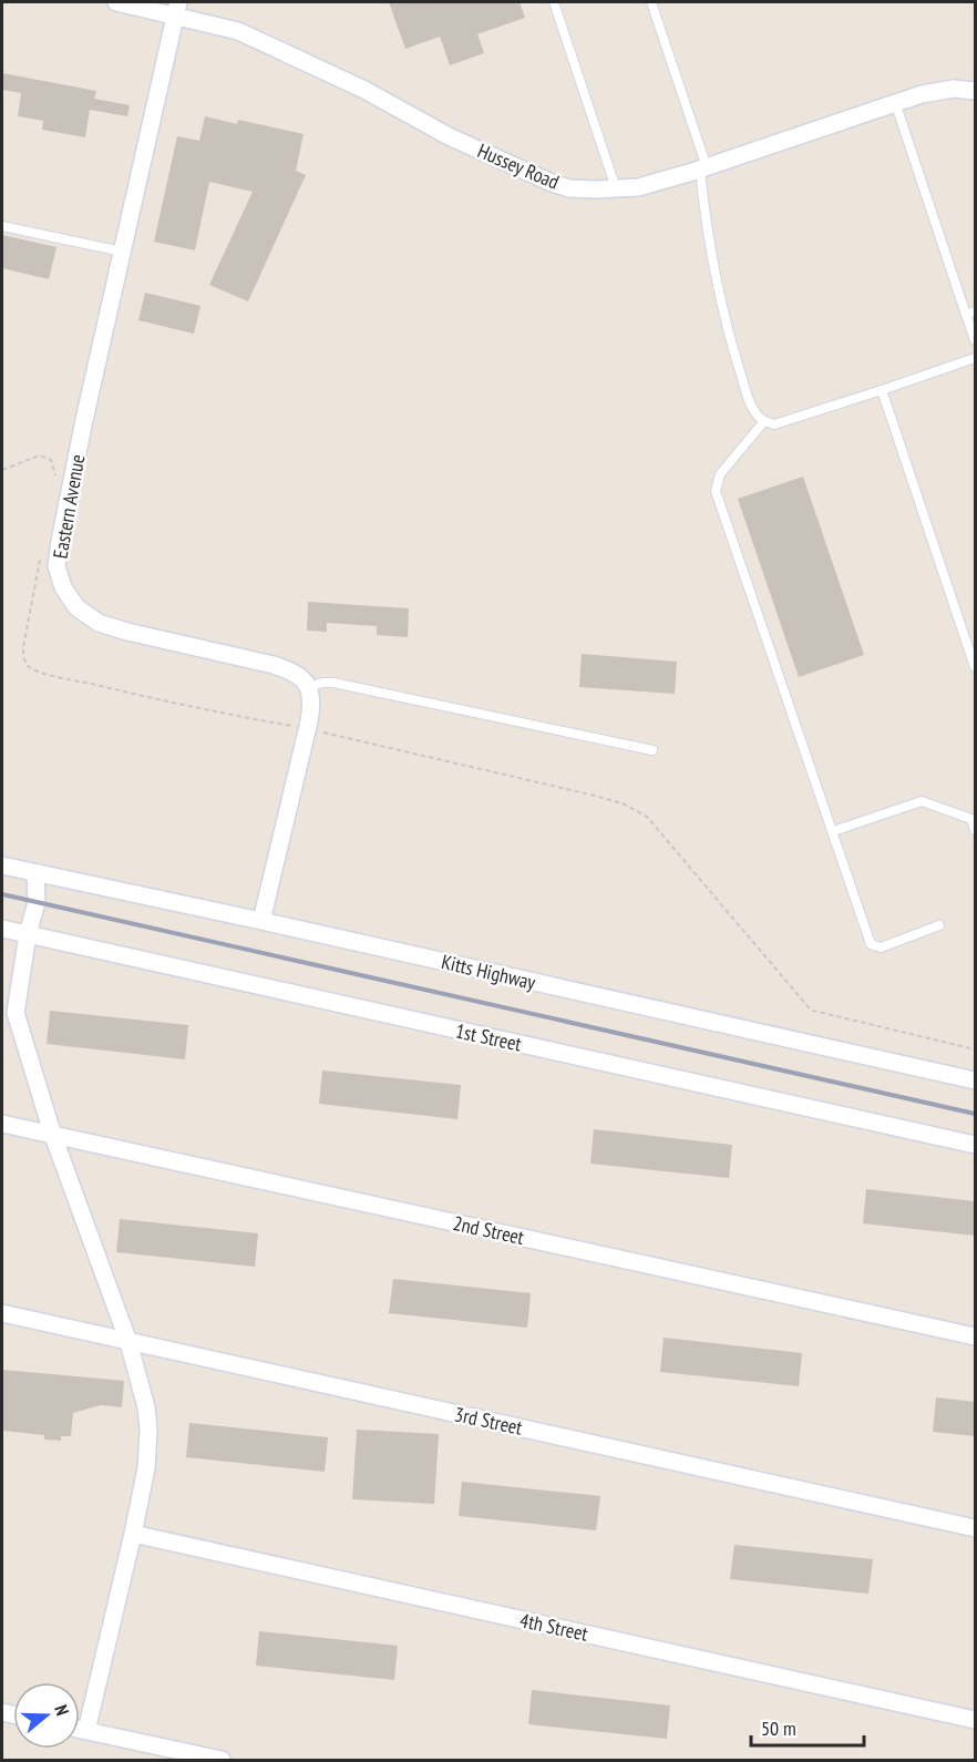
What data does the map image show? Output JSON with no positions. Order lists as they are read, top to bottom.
{
  "streets": {
    "street": [
      "Hussey Road",
      "Eastern Avenue",
      "Kitts Highway",
      "1st Street",
      "2nd Street",
      "3rd Street",
      "4th Street"
    ]
  },
  "crossings": [
    ["Hussey Road", "Eastern Avenue"]
  ],
  "scale_bar": "50 m",
  "north": "right"
}
